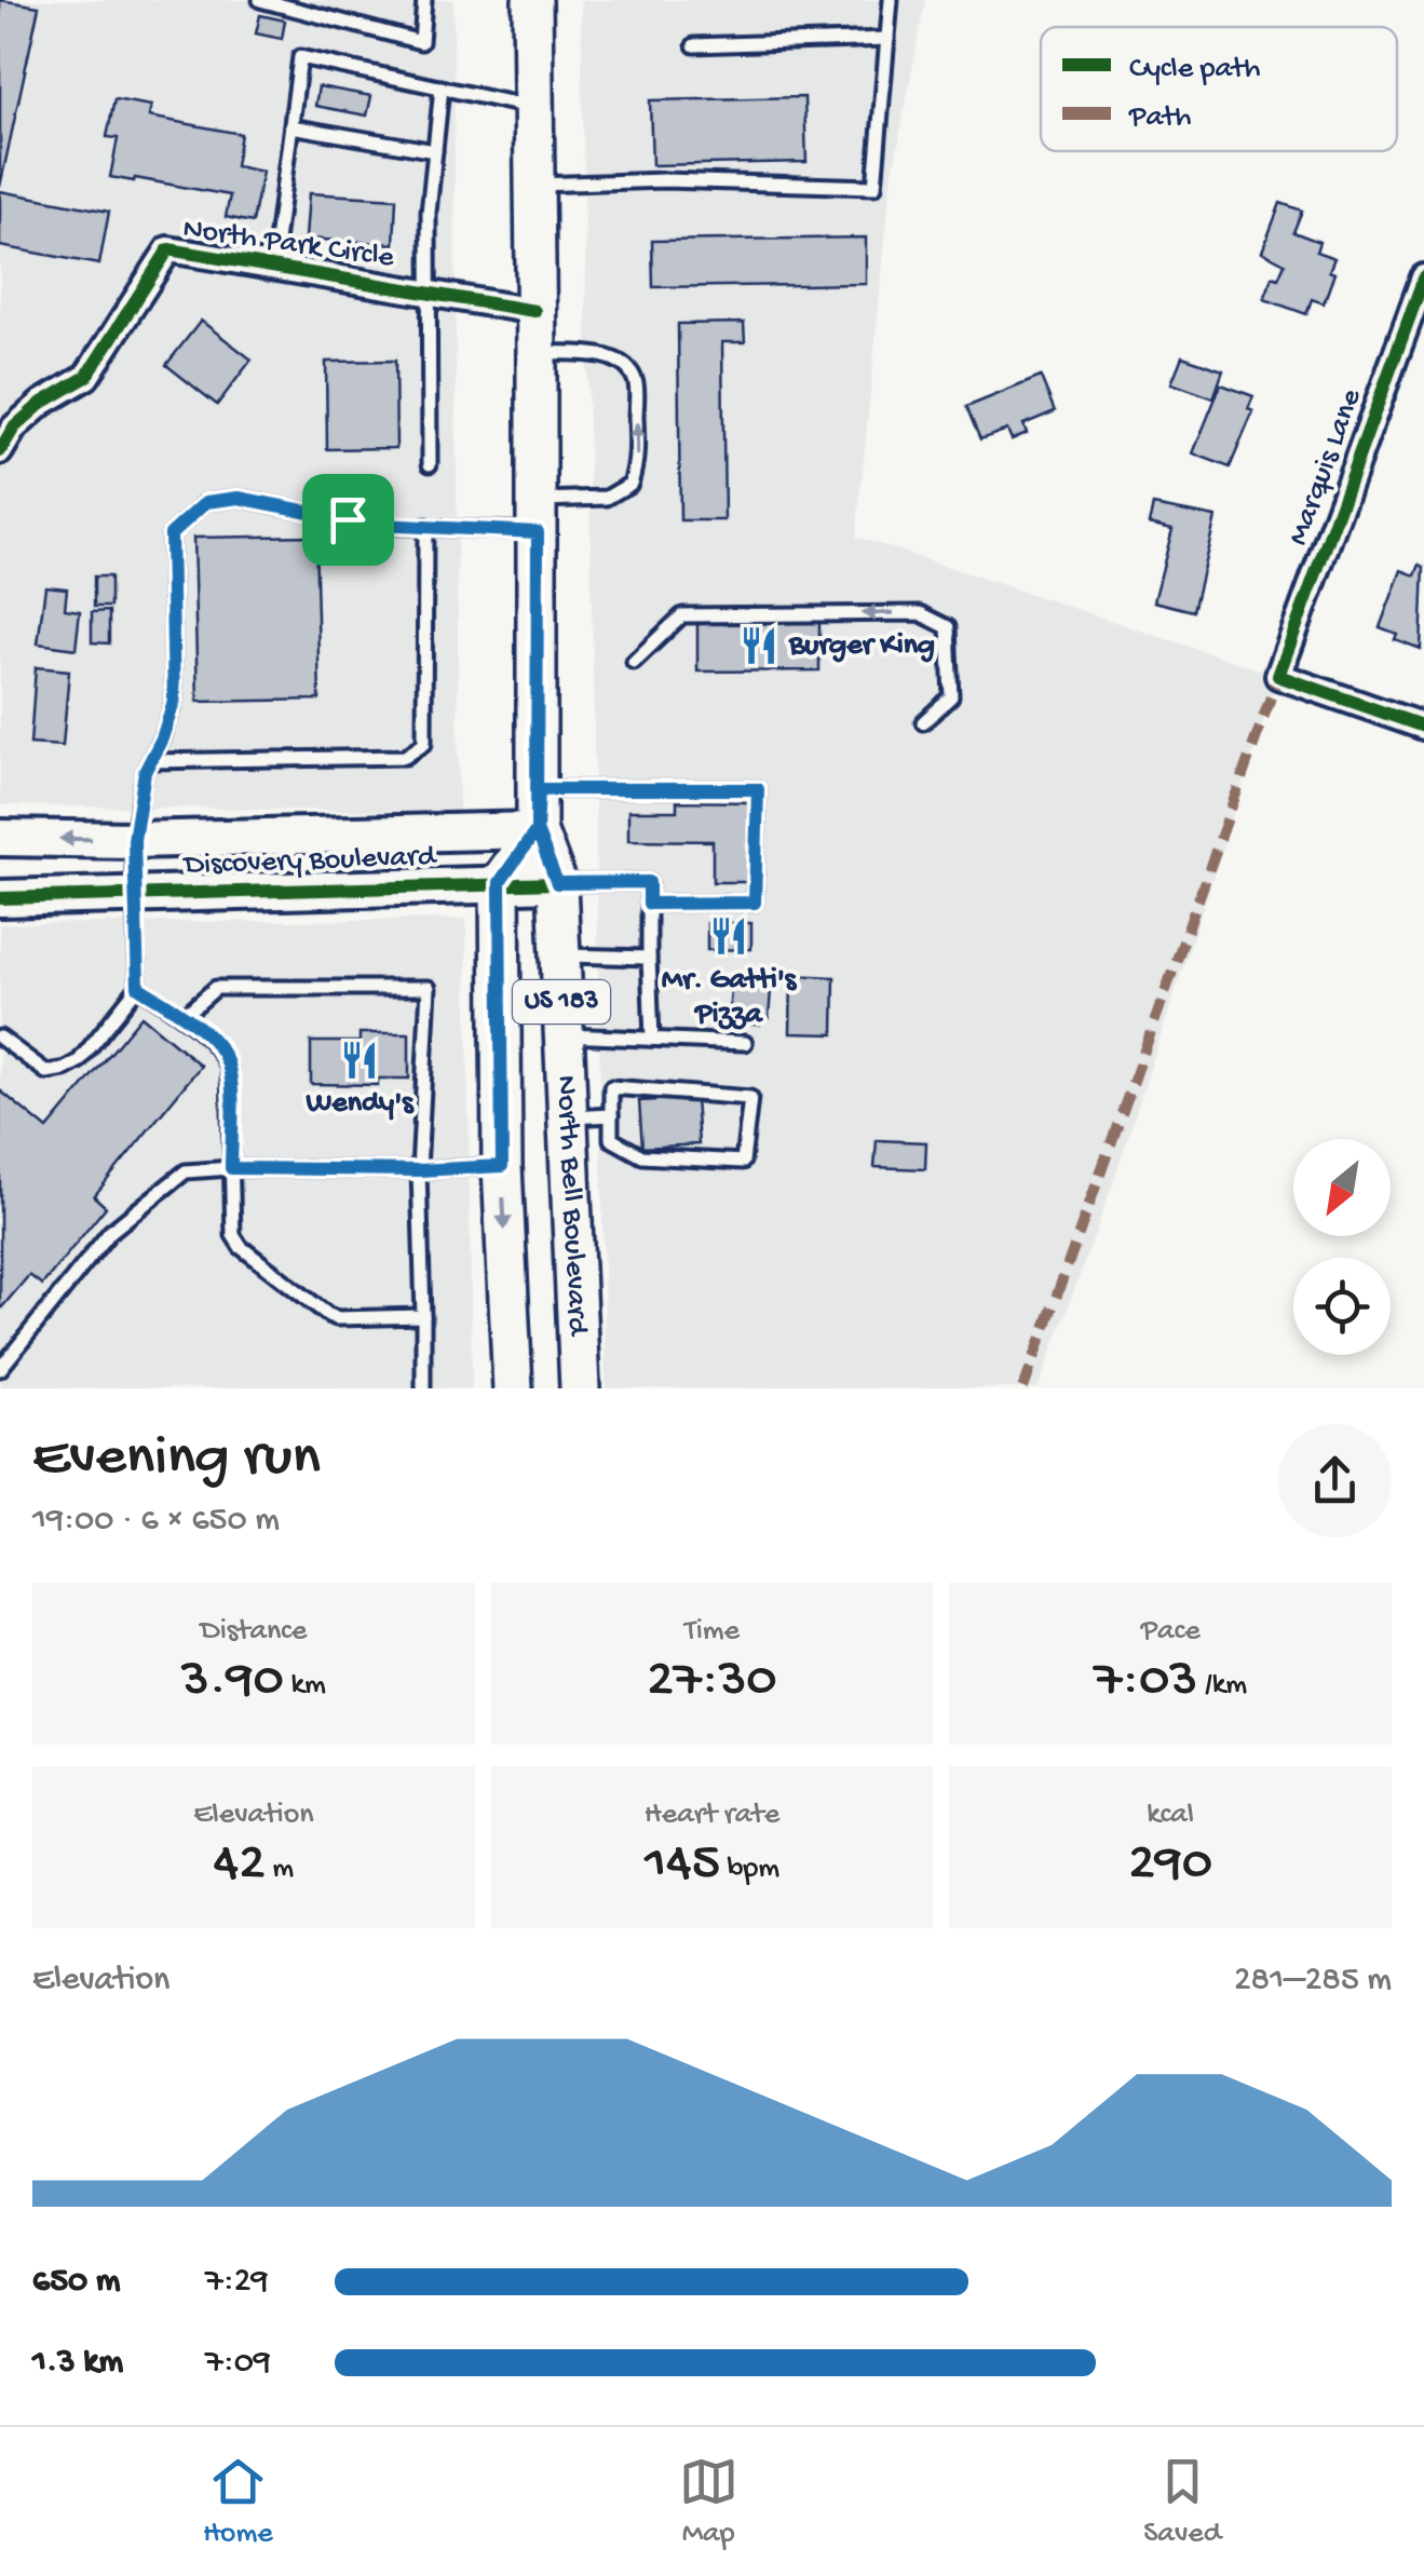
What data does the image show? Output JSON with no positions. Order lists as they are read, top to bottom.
{
  "streets": {
    "main road": ["US 183", "North Bell Boulevard"],
    "street": ["North Park Circle", "Marquis Lane", "Discovery Boulevard"]
  },
  "crossings": [
    ["North Park Circle", "North Bell Boulevard"],
    ["Discovery Boulevard", "North Bell Boulevard"]
  ],
  "places": {
    "restaurant": ["Burger King", "Mr. Gatti's Pizza", "Wendy's"]
  },
  "legend": ["Cycle path", "Path"],
  "north": "bottom left",
  "page": {
    "heading": ["Evening run", "19:00 · 6 × 650 m"],
    "stats": [
      ["Distance", "3.90 km"],
      ["Time", "27:30"],
      ["Pace", "7:03 /km"],
      ["Elevation", "42 m"],
      ["Heart rate", "145 bpm"],
      ["kcal", "290"]
    ],
    "chart": ["Elevation", "281–285 m"],
    "list": [
      {
        "name": "650 m",
        "note": "7:29"
      },
      {
        "name": "1.3 km",
        "note": "7:09"
      }
    ],
    "tabs": ["Home", "Map", "Saved"]
  }
}
